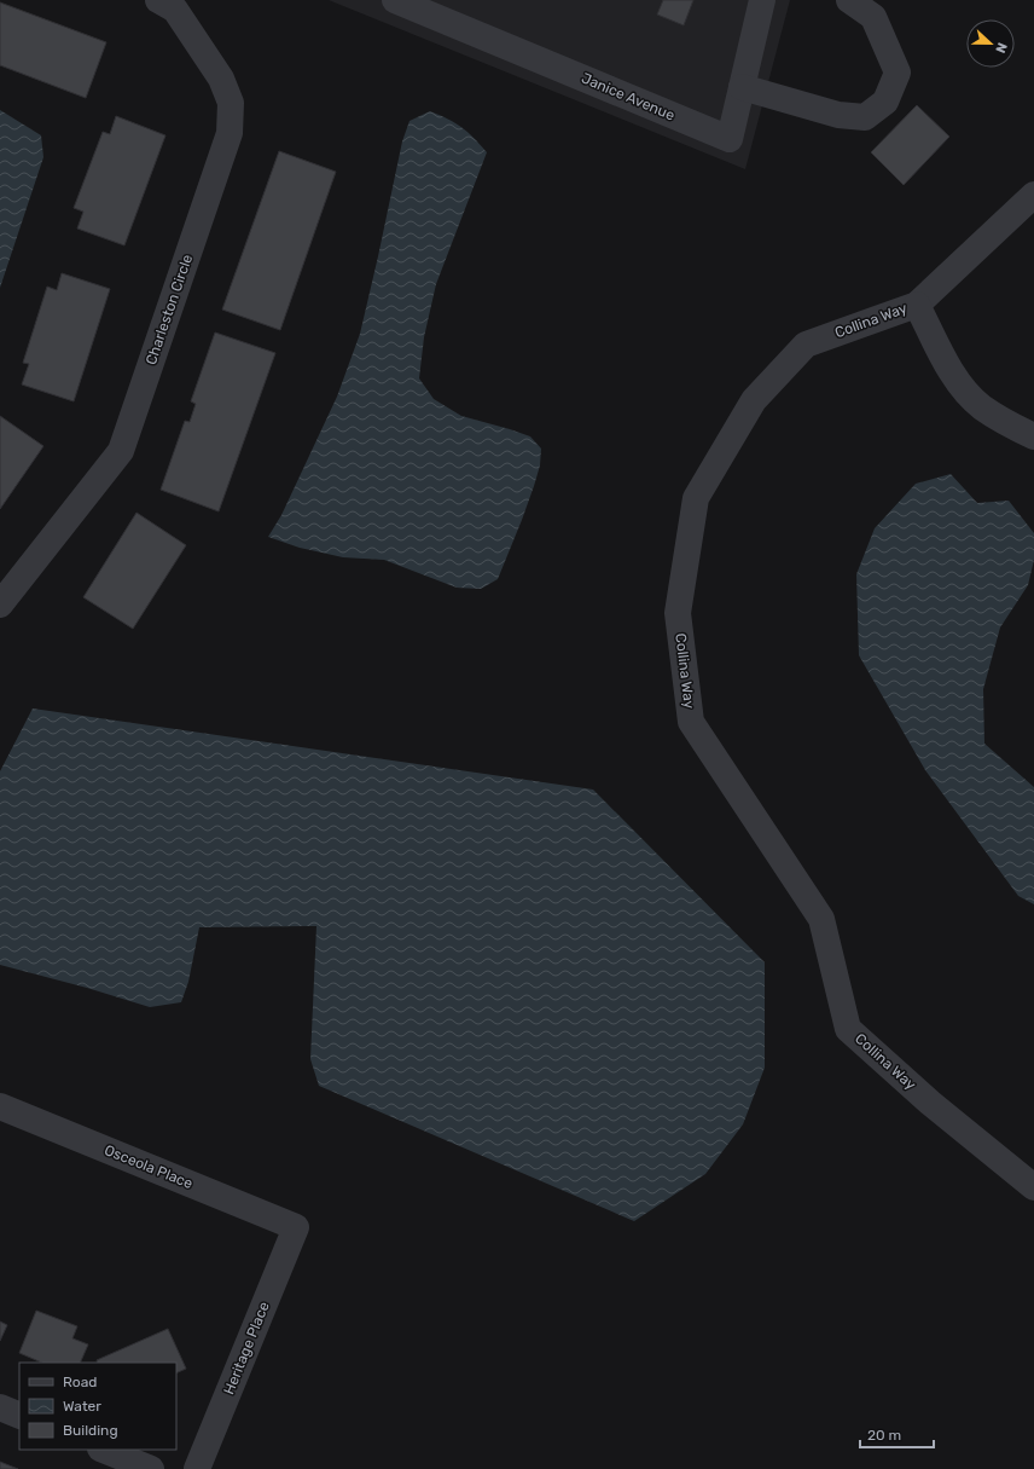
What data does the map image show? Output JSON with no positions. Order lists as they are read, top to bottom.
{
  "streets": {
    "street": [
      "Janice Avenue",
      "Charleston Circle",
      "Collina Way",
      "Osceola Place",
      "Heritage Place"
    ]
  },
  "crossings": [
    ["Osceola Place", "Heritage Place"]
  ],
  "legend": ["Road", "Water", "Building"],
  "scale_bar": "20 m",
  "north": "right"
}
